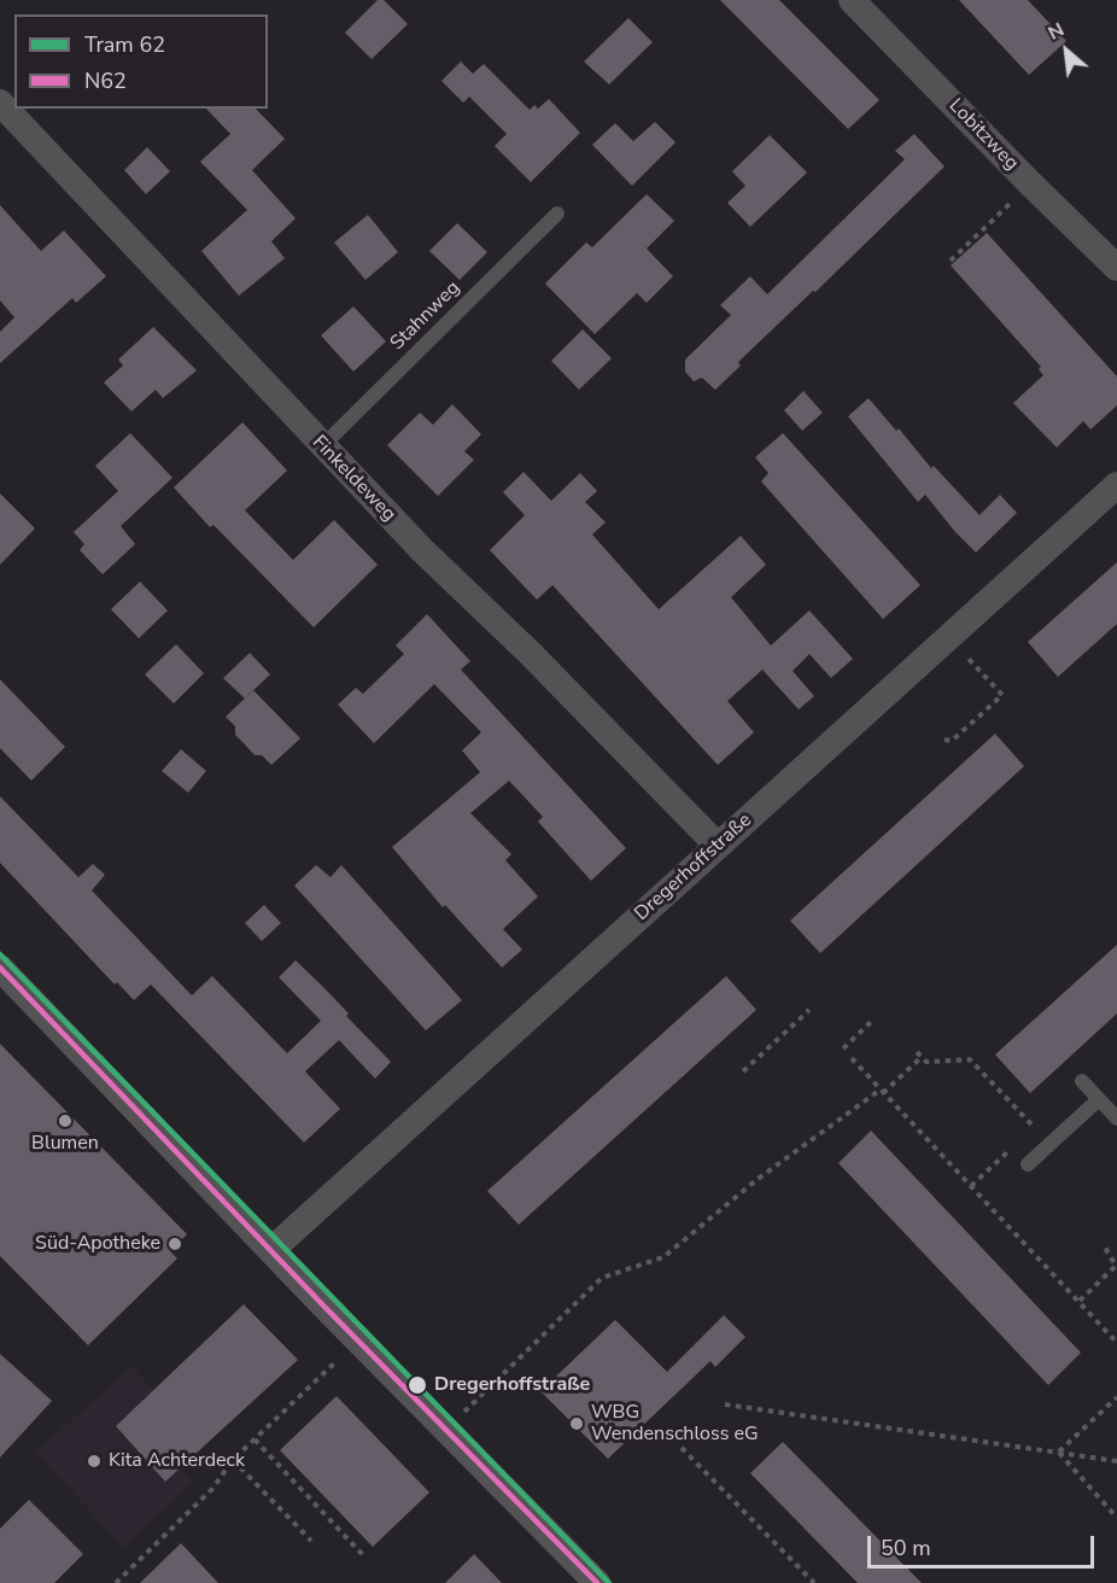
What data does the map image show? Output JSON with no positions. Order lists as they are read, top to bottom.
{
  "streets": {
    "street": ["Lobitzweg", "Finkeldeweg", "Dregerhoffstraße"],
    "lane": ["Stahnweg"]
  },
  "crossings": [
    ["Stahnweg", "Finkeldeweg"],
    ["Finkeldeweg", "Dregerhoffstraße"]
  ],
  "places": [
    "Blumen",
    "Süd-Apotheke",
    "Dregerhoffstraße",
    "WBG Wendenschloss eG",
    "Kita Achterdeck"
  ],
  "lines": ["tram line 62", "transit line N62"],
  "legend": ["Tram 62", "N62"],
  "scale_bar": "50 m",
  "north": "top left"
}
